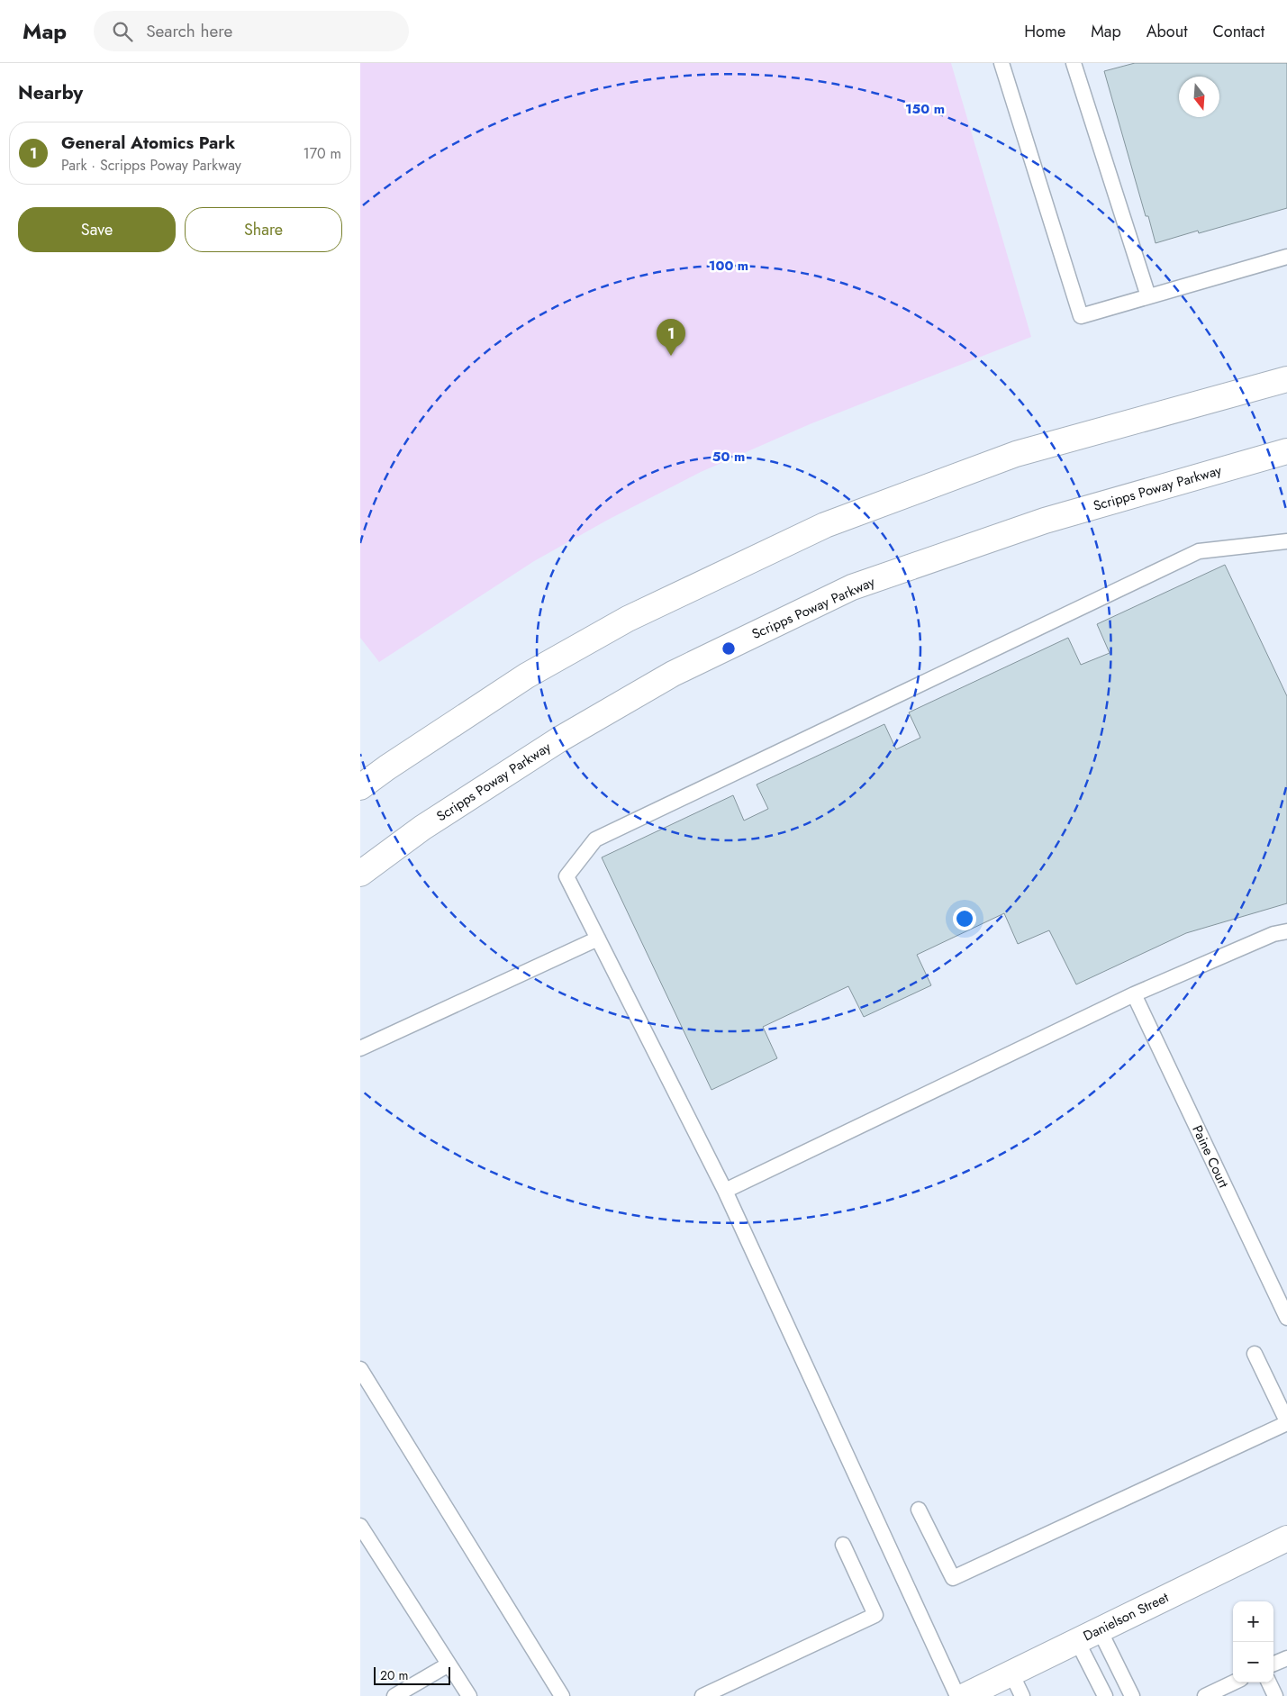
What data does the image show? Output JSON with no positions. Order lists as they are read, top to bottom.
{
  "streets": {
    "main road": ["Scripps Poway Parkway", "Danielson Street"],
    "lane": ["Paine Court"]
  },
  "scale_bar": "20 m",
  "north": "bottom",
  "page": {
    "header": "Map",
    "search": "Search here",
    "nav": [
      "Home",
      "Map",
      "About",
      "Contact"
    ],
    "heading": "Nearby",
    "list": [
      {
        "mark": "1",
        "name": "General Atomics Park",
        "note": "Park · Scripps Poway Parkway",
        "value": "170 m"
      }
    ],
    "buttons": ["Save", "Share"],
    "pins": "1",
    "map_buttons": ["+", "−"],
    "scale": "20 m"
  },
  "rings": ["150 m", "100 m", "50 m"]
}
